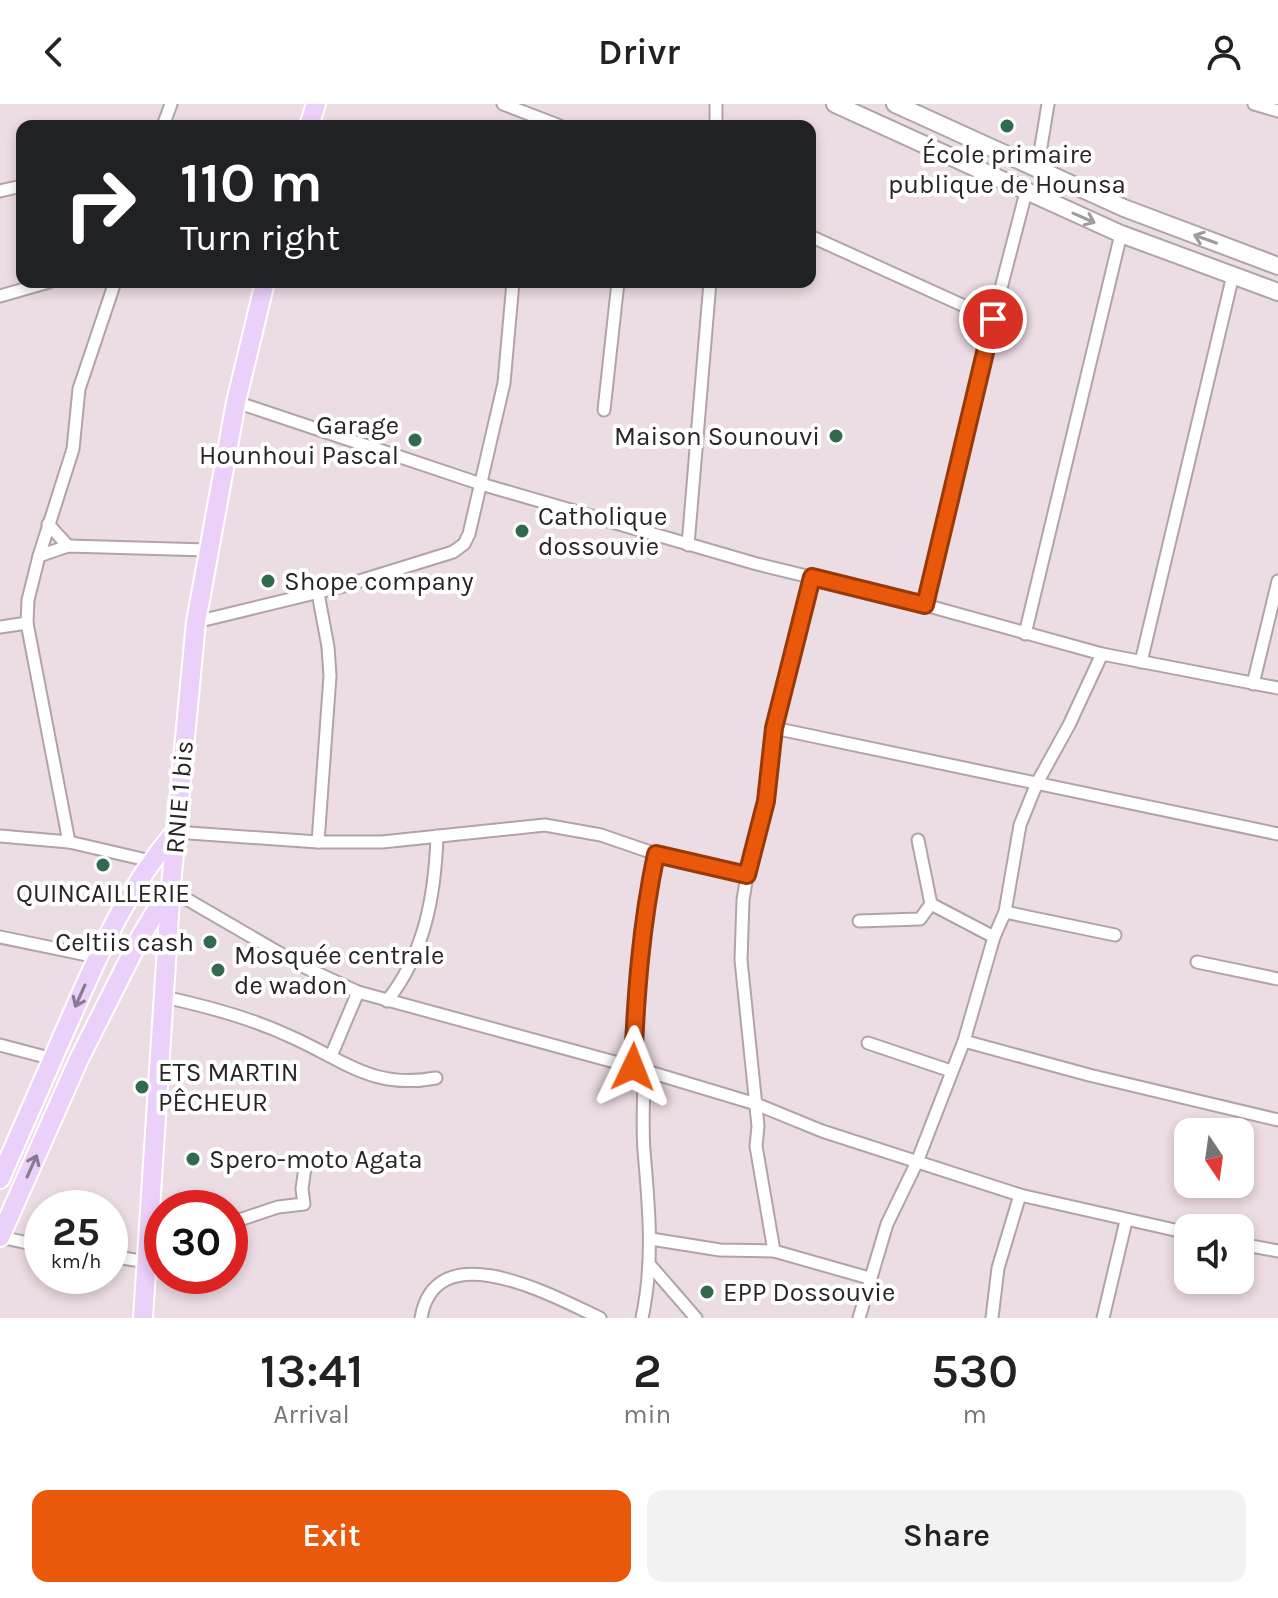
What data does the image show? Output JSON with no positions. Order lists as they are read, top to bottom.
{
  "streets": {
    "main road": ["RNIE 1 bis"]
  },
  "places": [
    "École primaire publique de Hounsa",
    "Maison Sounouvi",
    "Garage Hounhoui Pascal",
    "Catholique dossouvie",
    "Shope company",
    "QUINCAILLERIE",
    "Celtiis cash",
    "Mosquée centrale de wadon",
    "ETS MARTIN PÊCHEUR",
    "Spero-moto Agata",
    "EPP Dossouvie"
  ],
  "north": "bottom",
  "page": {
    "header": "Drivr",
    "turn": ["110 m", "Turn right"],
    "speed": "25 km/h",
    "limit": "30",
    "eta": [
      "13:41",
      "Arrival",
      "2",
      "min",
      "530",
      "m"
    ],
    "buttons": ["Exit", "Share"]
  }
}
